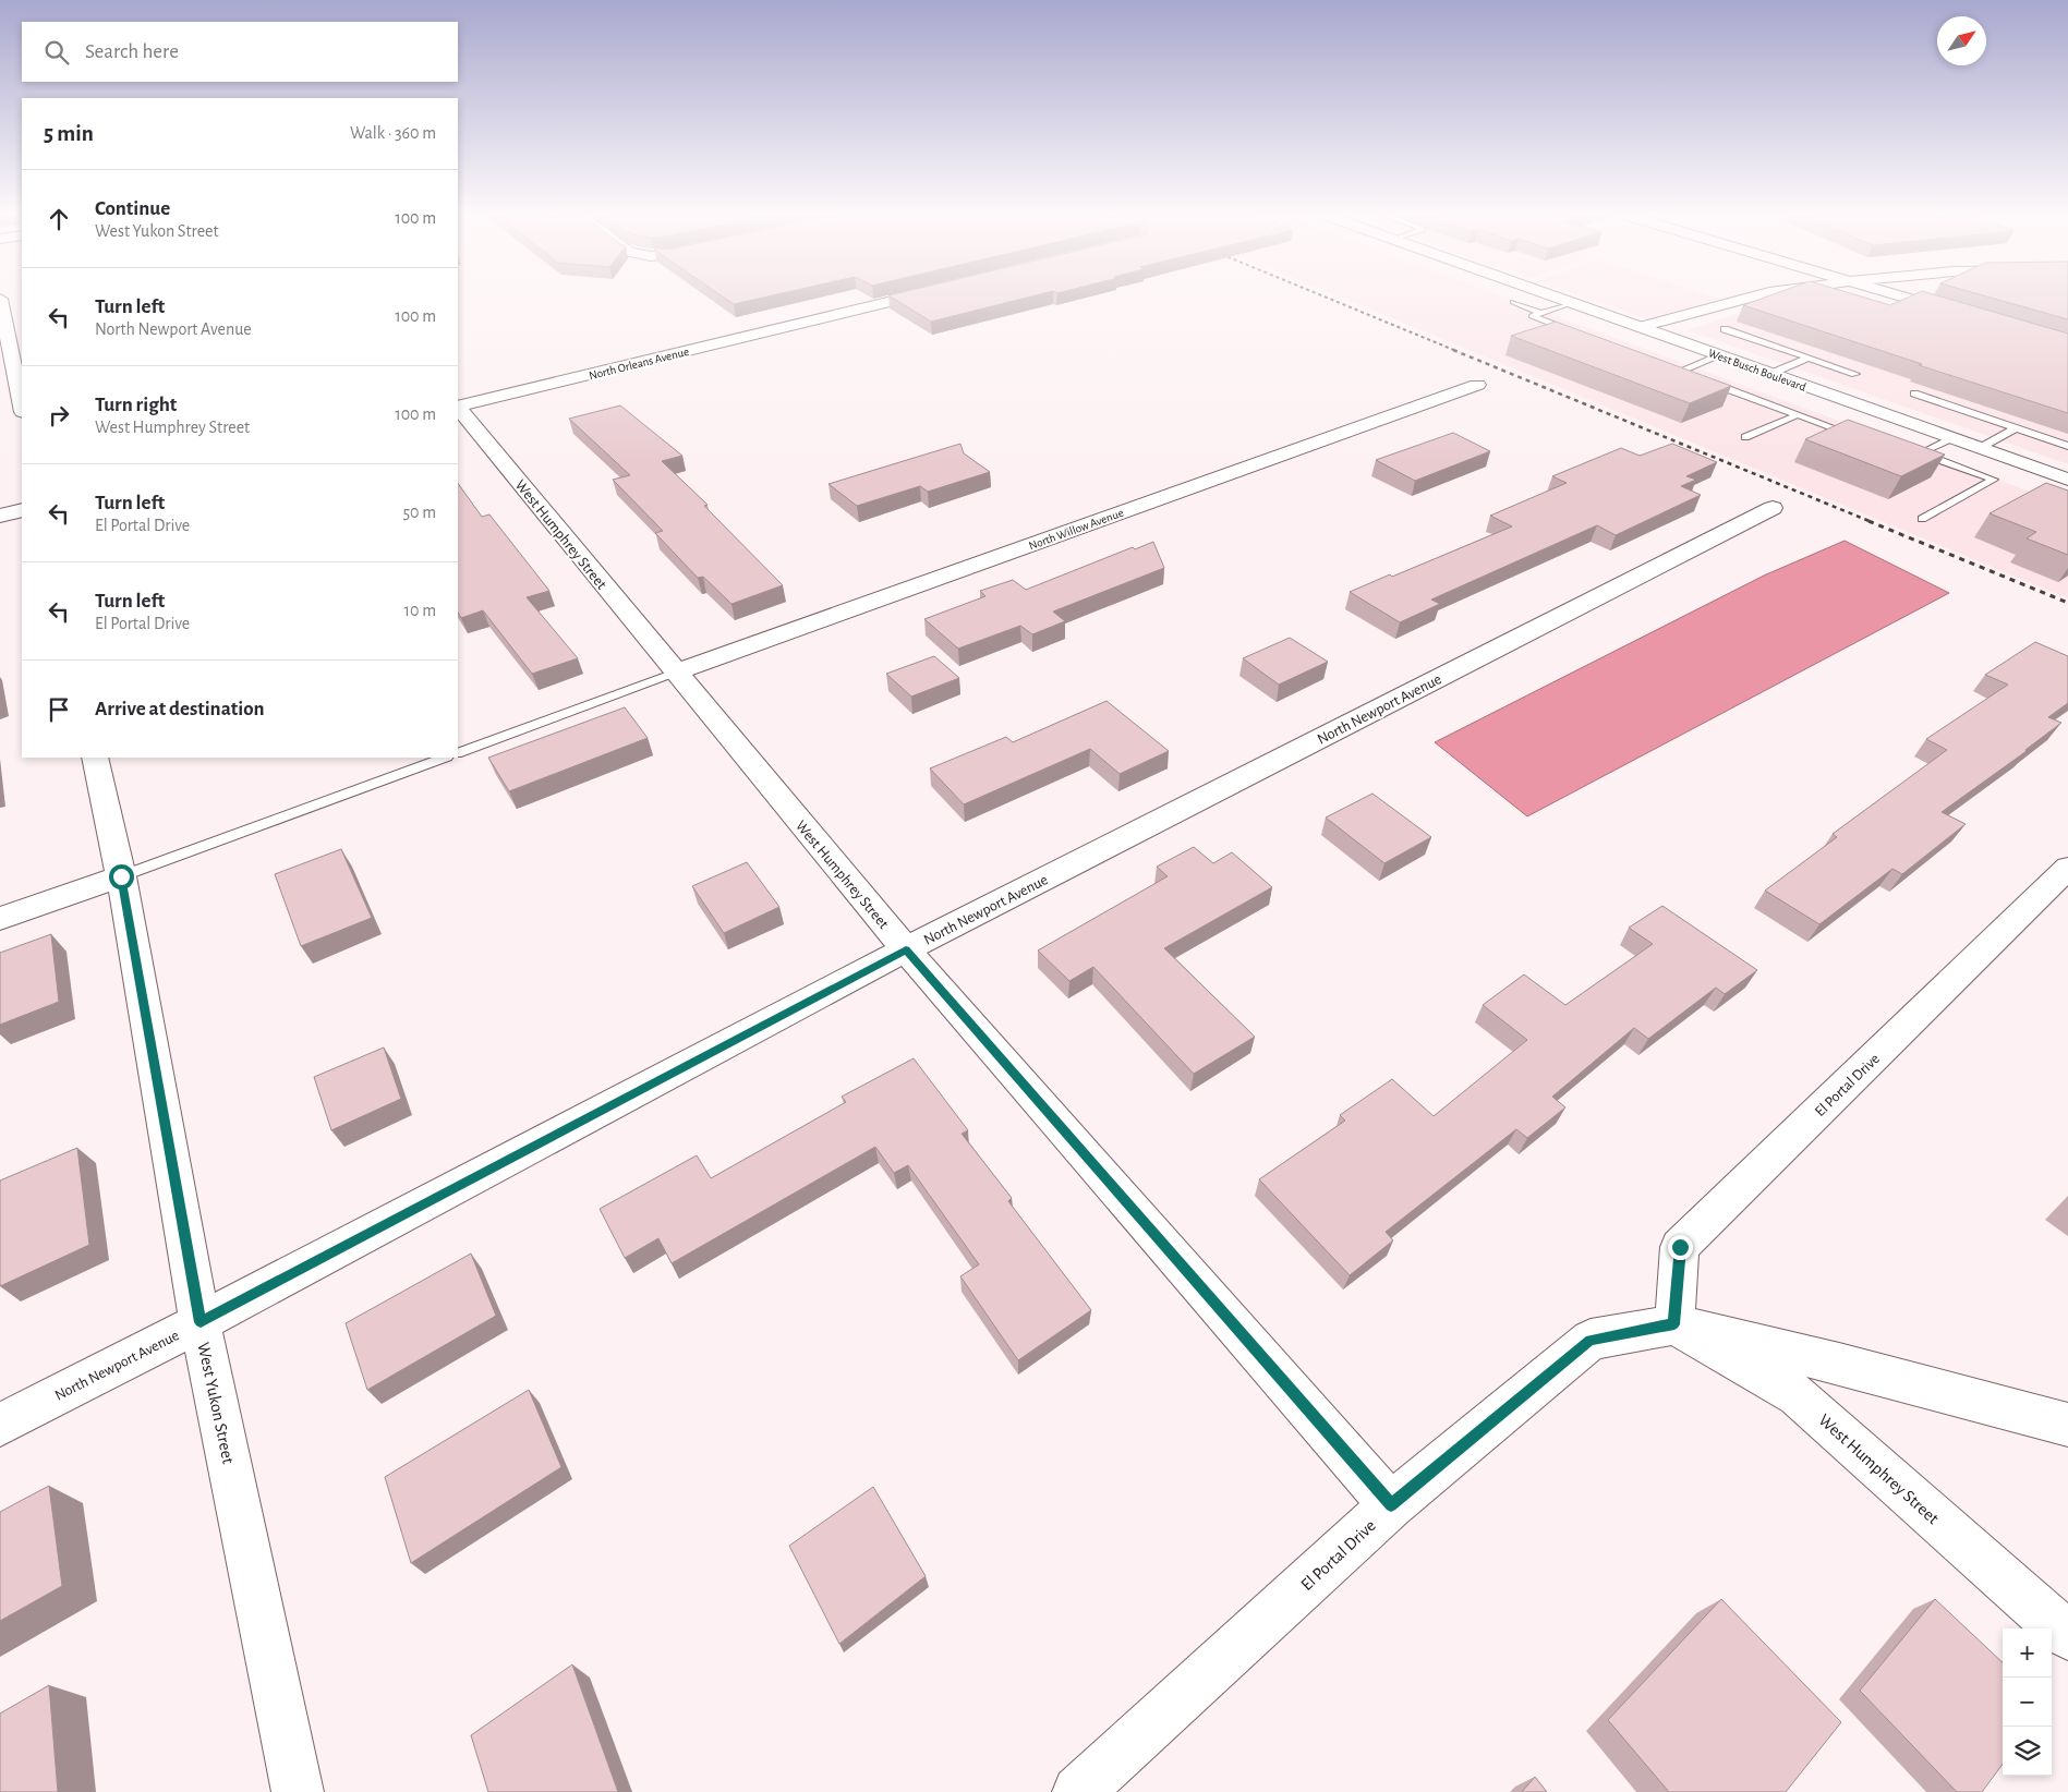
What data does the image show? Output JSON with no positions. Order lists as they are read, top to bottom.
{
  "streets": {
    "street": [
      "North Orleans Avenue",
      "West Busch Boulevard",
      "North Willow Avenue",
      "West Humphrey Street",
      "North Newport Avenue",
      "El Portal Drive",
      "West Yukon Street"
    ]
  },
  "crossings": [
    ["North Willow Avenue", "West Humphrey Street"],
    ["West Humphrey Street", "North Newport Avenue"],
    ["West Humphrey Street", "El Portal Drive"],
    ["North Newport Avenue", "West Yukon Street"]
  ],
  "north": "top right",
  "page": {
    "search": "Search here",
    "heading": ["5 min", "Walk · 360 m"],
    "list": [
      ["Continue", "West Yukon Street", "100 m"],
      ["Turn left", "North Newport Avenue", "100 m"],
      ["Turn right", "West Humphrey Street", "100 m"],
      ["Turn left", "El Portal Drive", "50 m"],
      ["Turn left", "El Portal Drive", "10 m"],
      "Arrive at destination"
    ],
    "map_buttons": ["+", "−"]
  }
}
